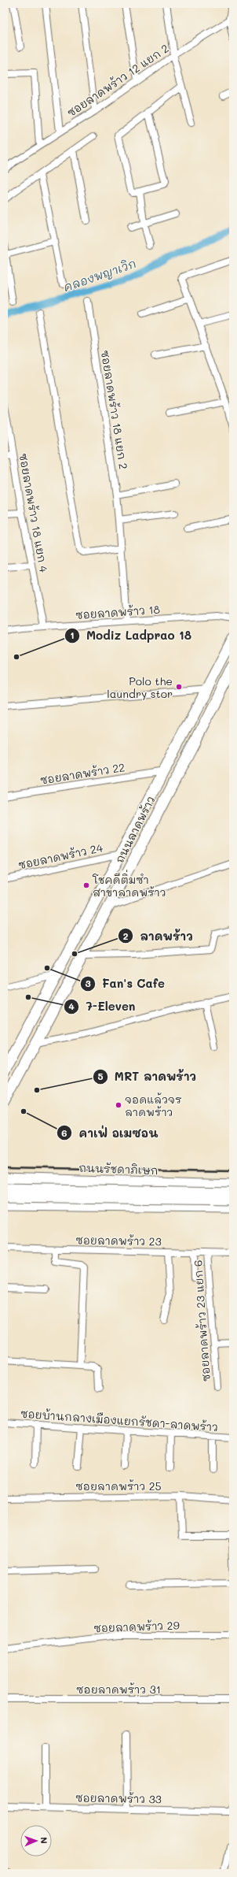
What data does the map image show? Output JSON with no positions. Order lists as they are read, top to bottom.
{
  "streets": {
    "main road": ["ถนนลาดพร้าว", "ถนนรัชดาภิเษก"],
    "street": [
      "ซอยลาดพร้าว 12 แยก 2",
      "ซอยลาดพร้าว 18 แยก 2",
      "ซอยลาดพร้าว 18 แยก 4",
      "ซอยลาดพร้าว 18",
      "ซอยลาดพร้าว 22",
      "ซอยลาดพร้าว 24",
      "ซอยลาดพร้าว 23",
      "ซอยลาดพร้าว 23 แยก 6",
      "ซอยบ้านกลางเมืองแยกรัชดา-ลาดพร้าว",
      "ซอยลาดพร้าว 25",
      "ซอยลาดพร้าว 29",
      "ซอยลาดพร้าว 31",
      "ซอยลาดพร้าว 33"
    ]
  },
  "crossings": [
    ["ซอยลาดพร้าว 18 แยก 2", "ซอยลาดพร้าว 18"],
    ["ซอยลาดพร้าว 18 แยก 4", "ซอยลาดพร้าว 18"],
    ["ซอยลาดพร้าว 22", "ถนนลาดพร้าว"],
    ["ถนนลาดพร้าว", "ซอยลาดพร้าว 24"],
    ["ซอยลาดพร้าว 23", "ซอยลาดพร้าว 23 แยก 6"]
  ],
  "water": ["คลองพญาเวิก"],
  "places": [
    "Modiz Ladprao 18",
    "Polo the laundry stor",
    "โชคดีติ่มซำ สาขาลาดพร้าว",
    "ลาดพร้าว",
    "Fan's Cafe",
    "7-Eleven",
    "MRT ลาดพร้าว",
    "จอดแล้วจร ลาดพร้าว",
    "คาเฟ่ อเมซอน"
  ],
  "north": "right"
}
